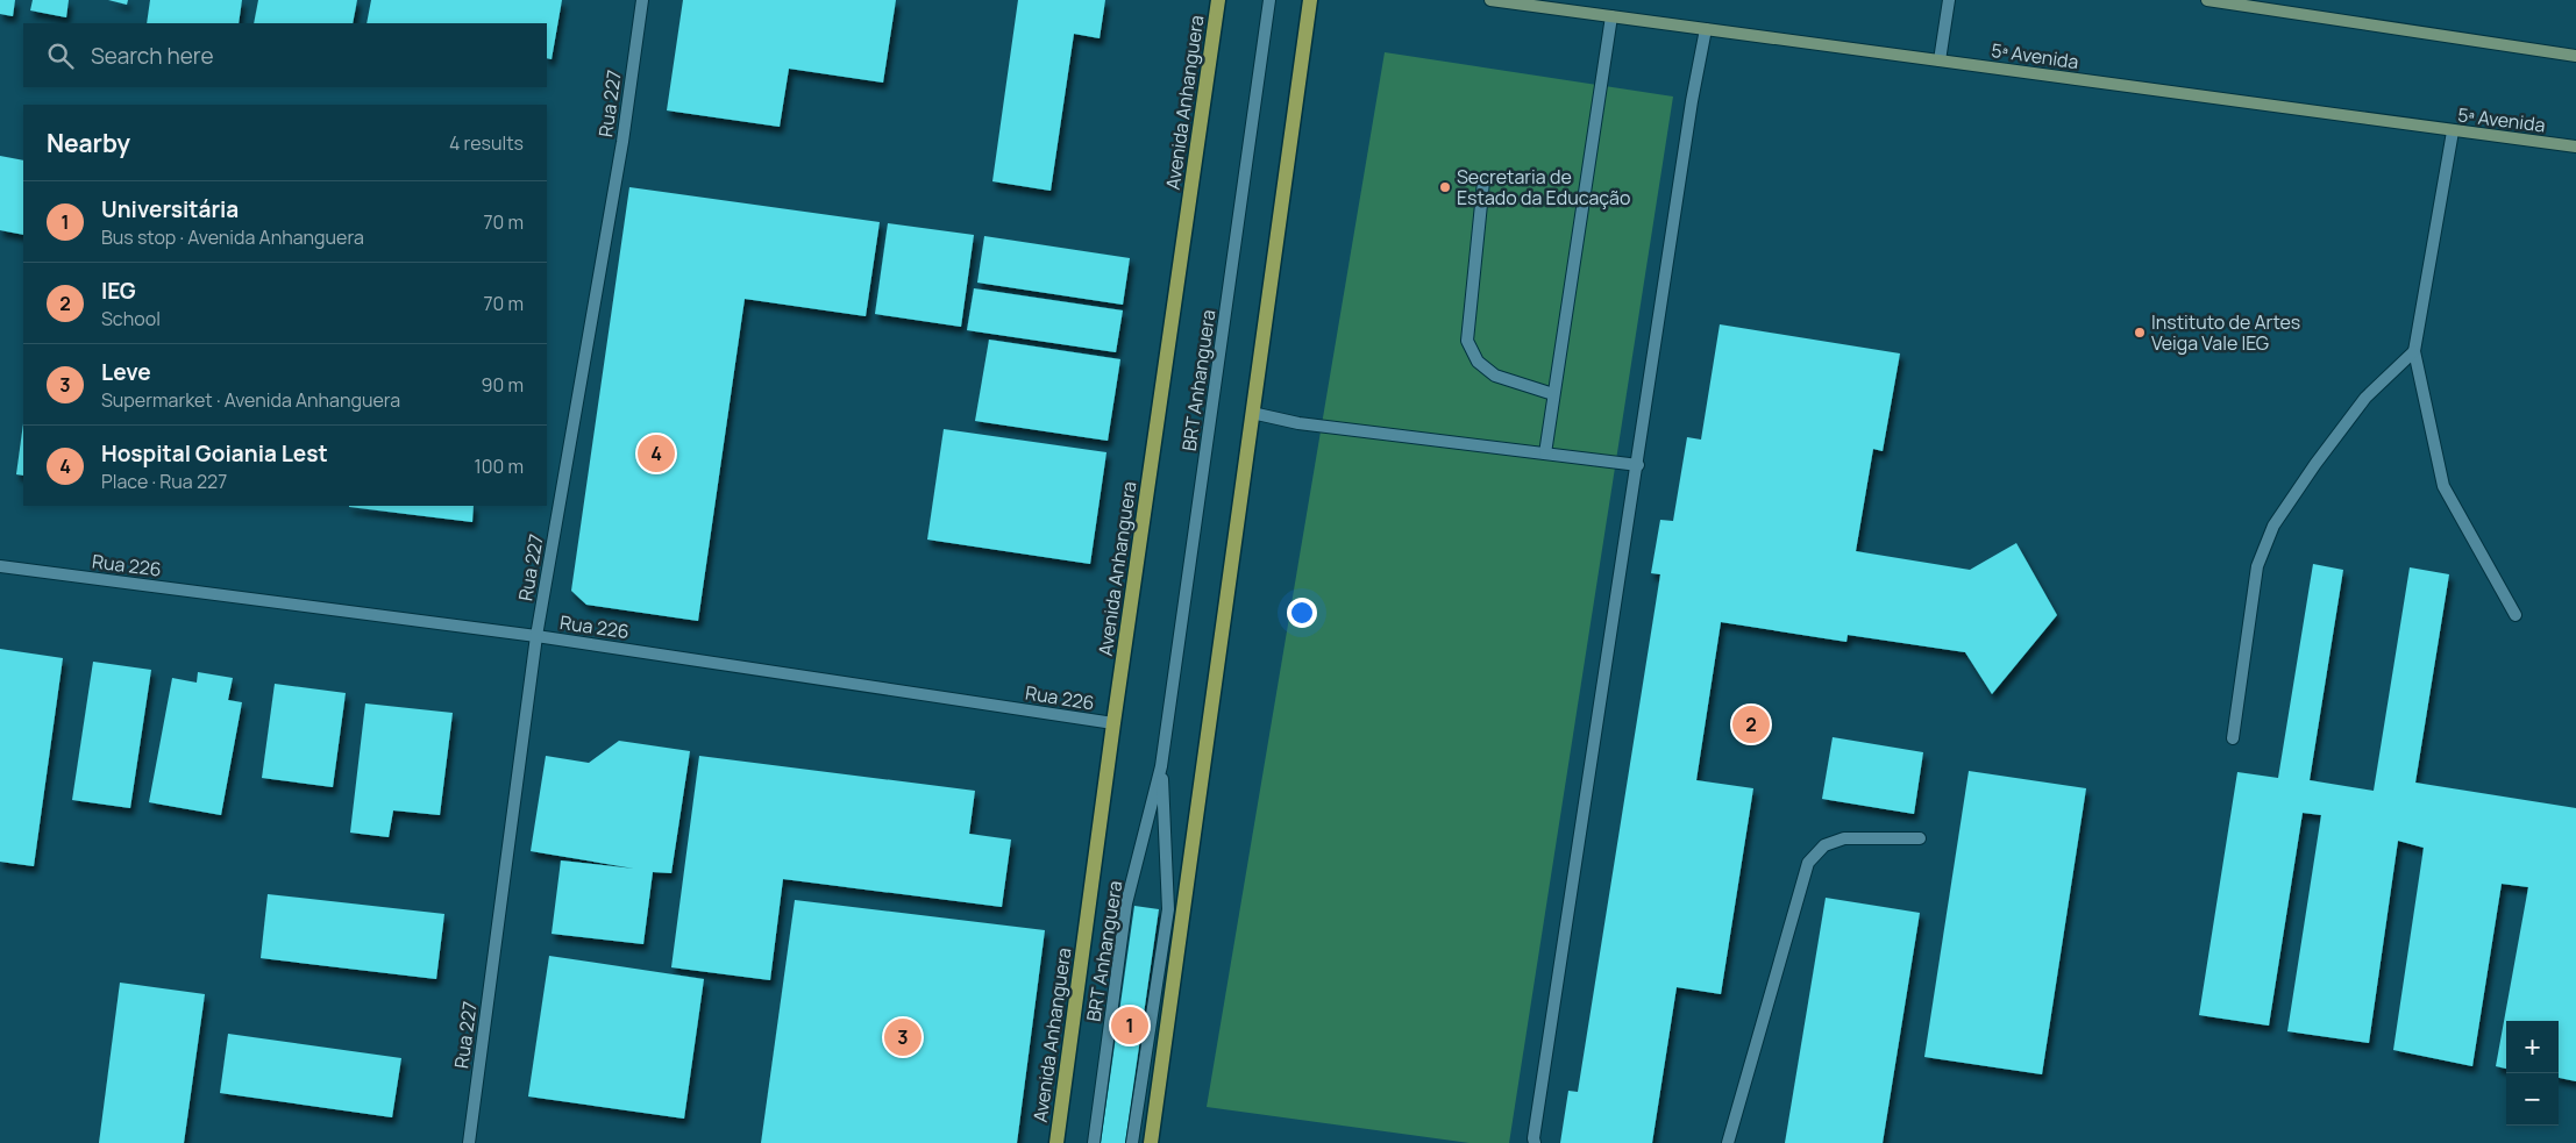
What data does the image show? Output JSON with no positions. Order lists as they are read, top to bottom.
{
  "streets": {
    "main road": ["5ª Avenida", "Avenida Anhanguera"],
    "street": ["Rua 227", "BRT Anhanguera", "Rua 226"]
  },
  "crossings": [
    ["Avenida Anhanguera", "Rua 226"],
    ["Rua 227", "Rua 226"]
  ],
  "places": ["Secretaria de Estado da Educação", "Instituto de Artes Veiga Vale IEG"],
  "page": {
    "search": "Search here",
    "heading": ["Nearby", "4 results"],
    "list": [
      {
        "mark": "1",
        "name": "Universitária",
        "note": "Bus stop · Avenida Anhanguera",
        "value": "70 m"
      },
      {
        "mark": "2",
        "name": "IEG",
        "note": "School",
        "value": "70 m"
      },
      {
        "mark": "3",
        "name": "Leve",
        "note": "Supermarket · Avenida Anhanguera",
        "value": "90 m"
      },
      {
        "mark": "4",
        "name": "Hospital Goiania Lest",
        "note": "Place · Rua 227",
        "value": "100 m"
      }
    ],
    "pins": [
      "4",
      "2",
      "1",
      "3"
    ],
    "map_buttons": ["+", "−"]
  }
}
